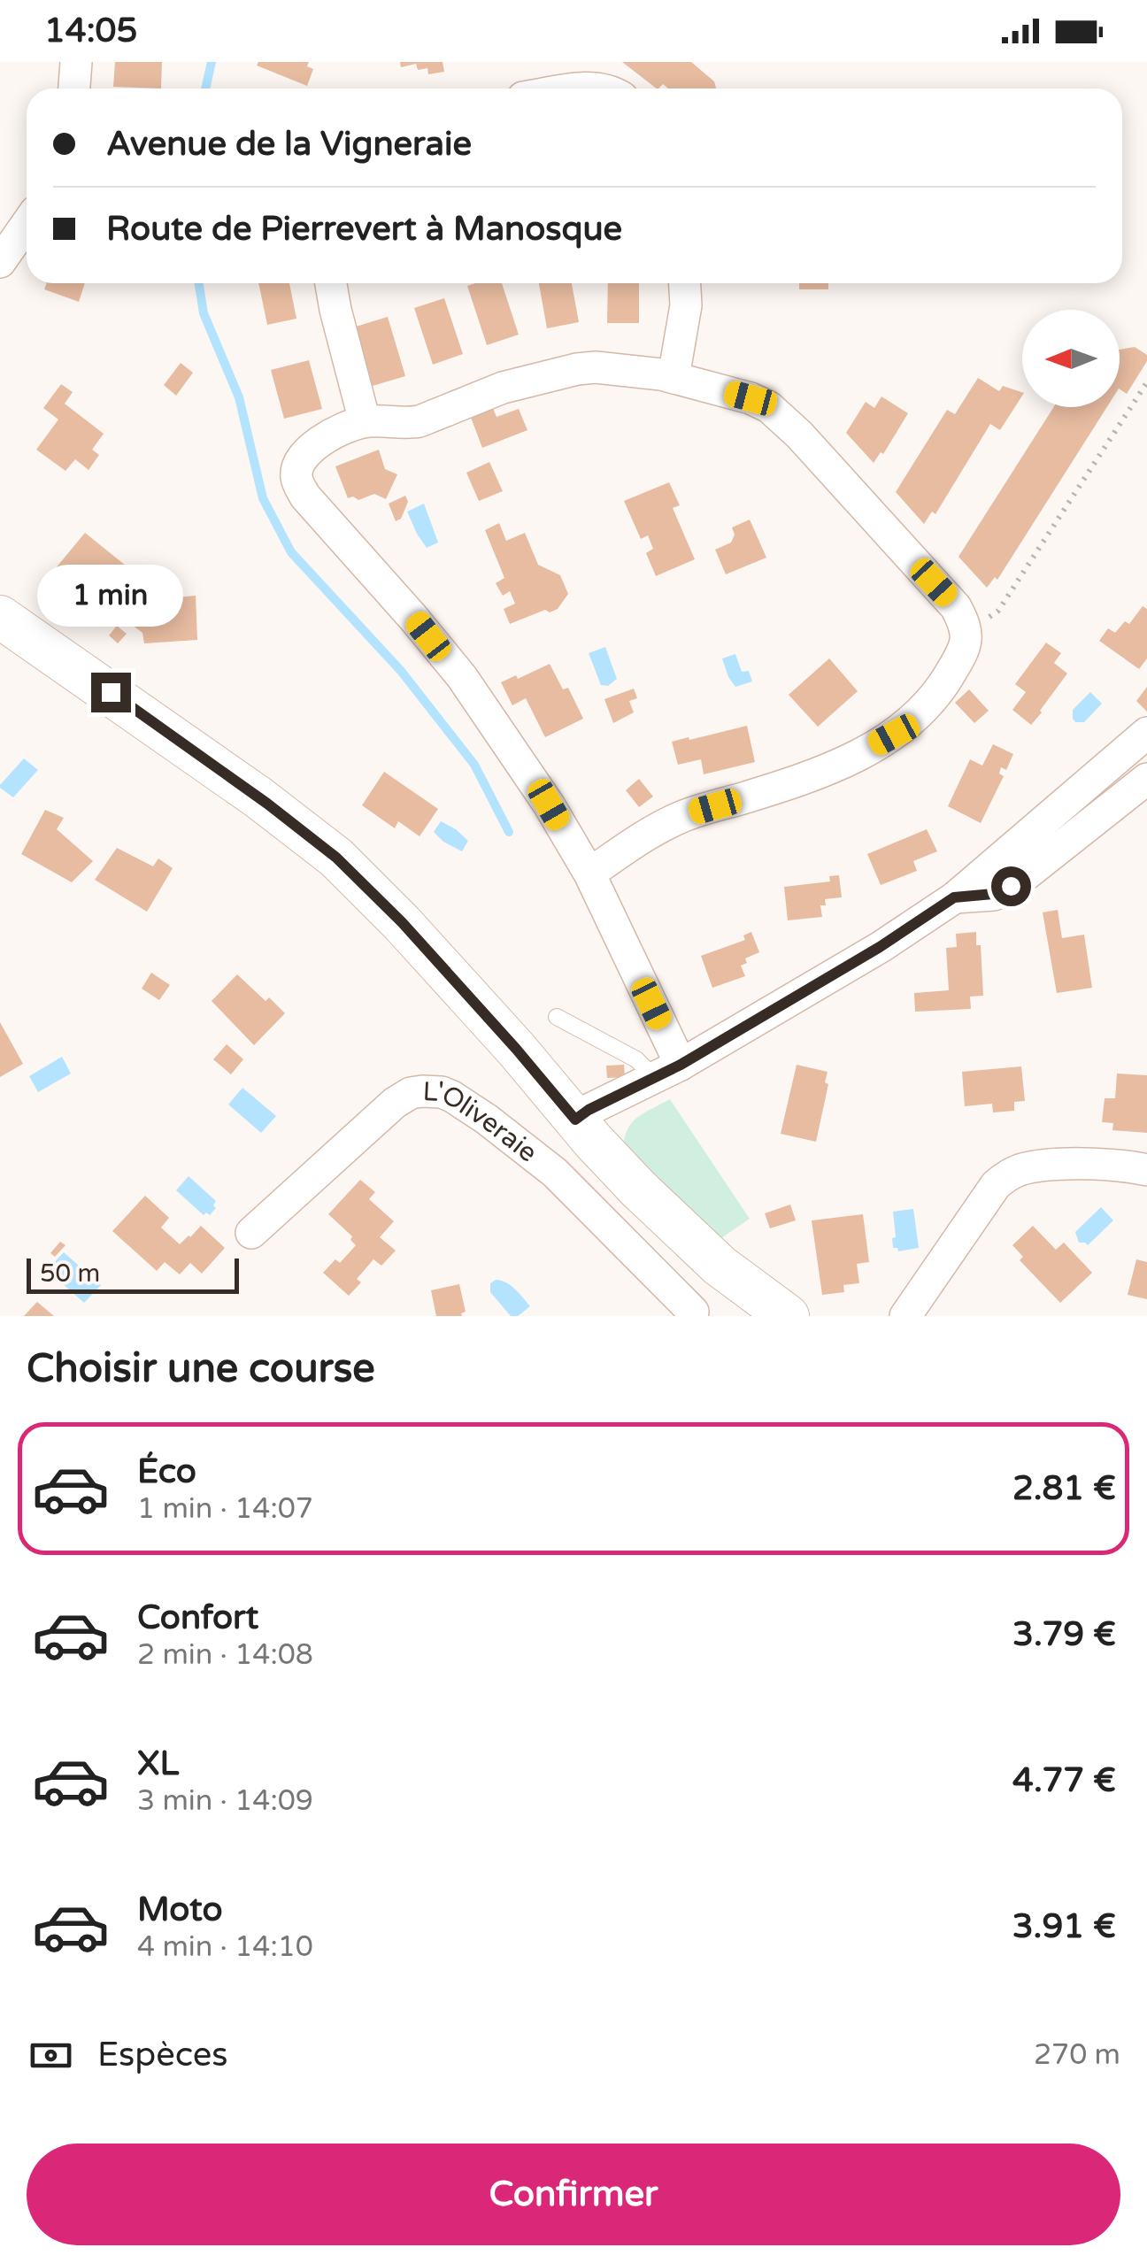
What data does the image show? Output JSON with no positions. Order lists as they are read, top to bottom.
{
  "streets": {
    "street": ["L'Oliveraie"]
  },
  "scale_bar": "50 m",
  "north": "left",
  "page": {
    "status": "14:05",
    "banner": ["Avenue de la Vigneraie", "Route de Pierrevert à Manosque"],
    "bubble": "1 min",
    "scale": "50 m",
    "heading": "Choisir une course",
    "list": [
      {
        "name": "Éco",
        "note": "1 min · 14:07",
        "value": "2.81 €"
      },
      {
        "name": "Confort",
        "note": "2 min · 14:08",
        "value": "3.79 €"
      },
      {
        "name": "XL",
        "note": "3 min · 14:09",
        "value": "4.77 €"
      },
      {
        "name": "Moto",
        "note": "4 min · 14:10",
        "value": "3.91 €"
      }
    ],
    "pay": ["Espèces", "270 m"],
    "buttons": "Confirmer"
  }
}
